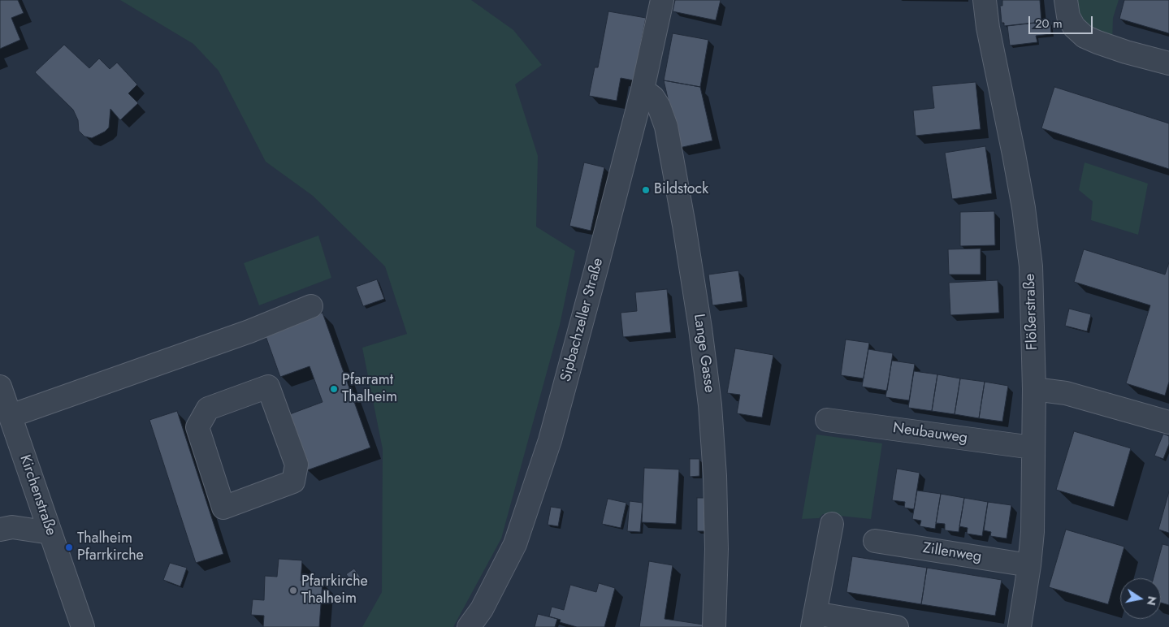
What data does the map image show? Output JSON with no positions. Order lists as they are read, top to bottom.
{
  "streets": {
    "street": [
      "Flößerstraße",
      "Sipbachzeller Straße",
      "Lange Gasse",
      "Neubauweg",
      "Kirchenstraße",
      "Zillenweg"
    ]
  },
  "crossings": [
    ["Flößerstraße", "Neubauweg"],
    ["Flößerstraße", "Zillenweg"],
    ["Sipbachzeller Straße", "Lange Gasse"]
  ],
  "places": [
    "Bildstock",
    "Pfarramt Thalheim",
    "Thalheim Pfarrkirche",
    "Pfarrkirche Thalheim"
  ],
  "scale_bar": "20 m",
  "north": "right"
}
